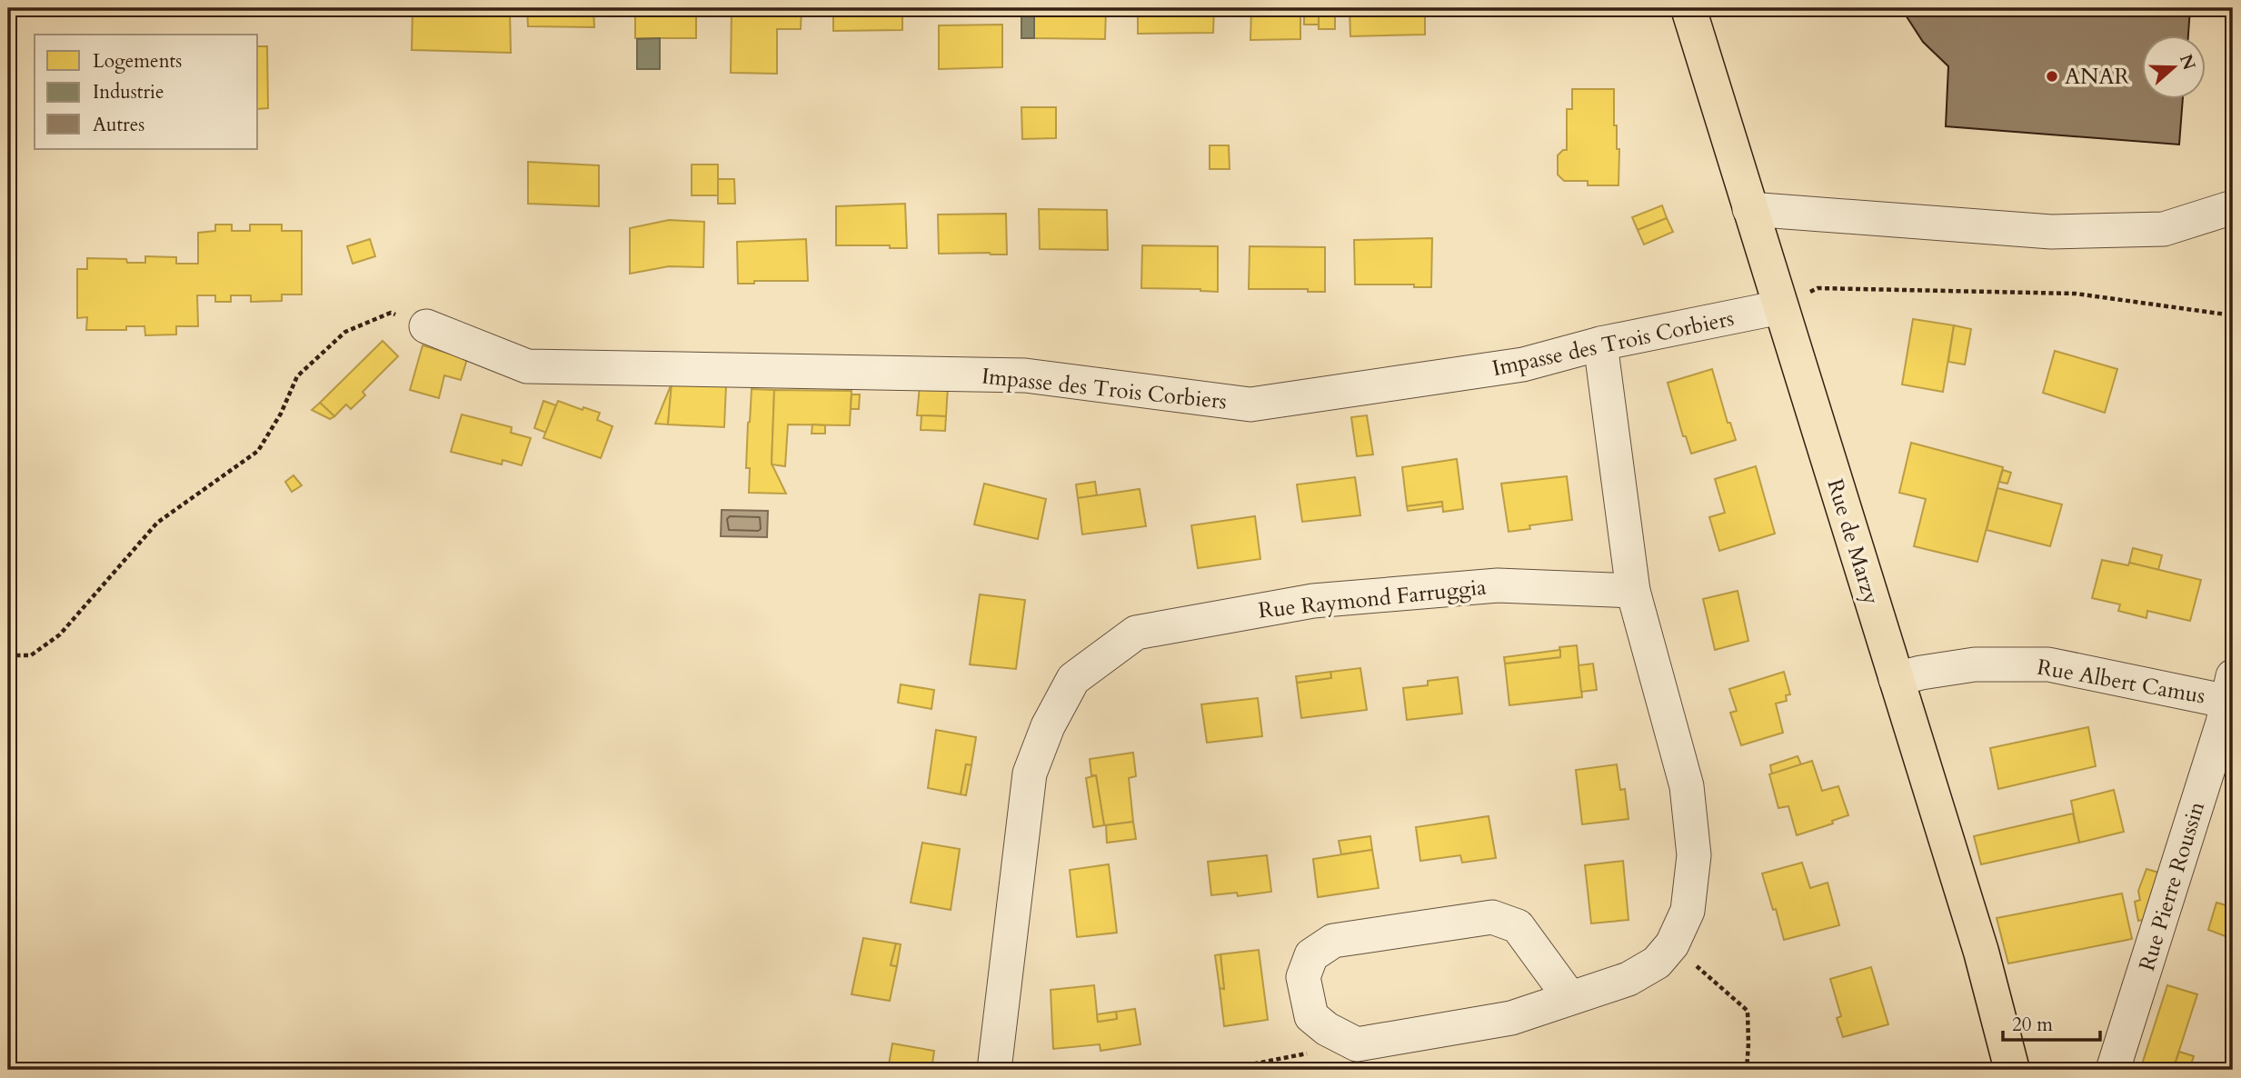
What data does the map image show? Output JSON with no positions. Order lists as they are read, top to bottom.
{
  "streets": {
    "main road": ["Rue de Marzy"],
    "street": [
      "Impasse des Trois Corbiers",
      "Rue Raymond Farruggia",
      "Rue Albert Camus",
      "Rue Pierre Roussin"
    ]
  },
  "crossings": [
    ["Impasse des Trois Corbiers", "Rue de Marzy"],
    ["Rue de Marzy", "Rue Albert Camus"],
    ["Rue Albert Camus", "Rue Pierre Roussin"]
  ],
  "places": ["ANAR"],
  "legend": ["Logements", "Industrie", "Autres"],
  "scale_bar": "20 m",
  "north": "right"
}
